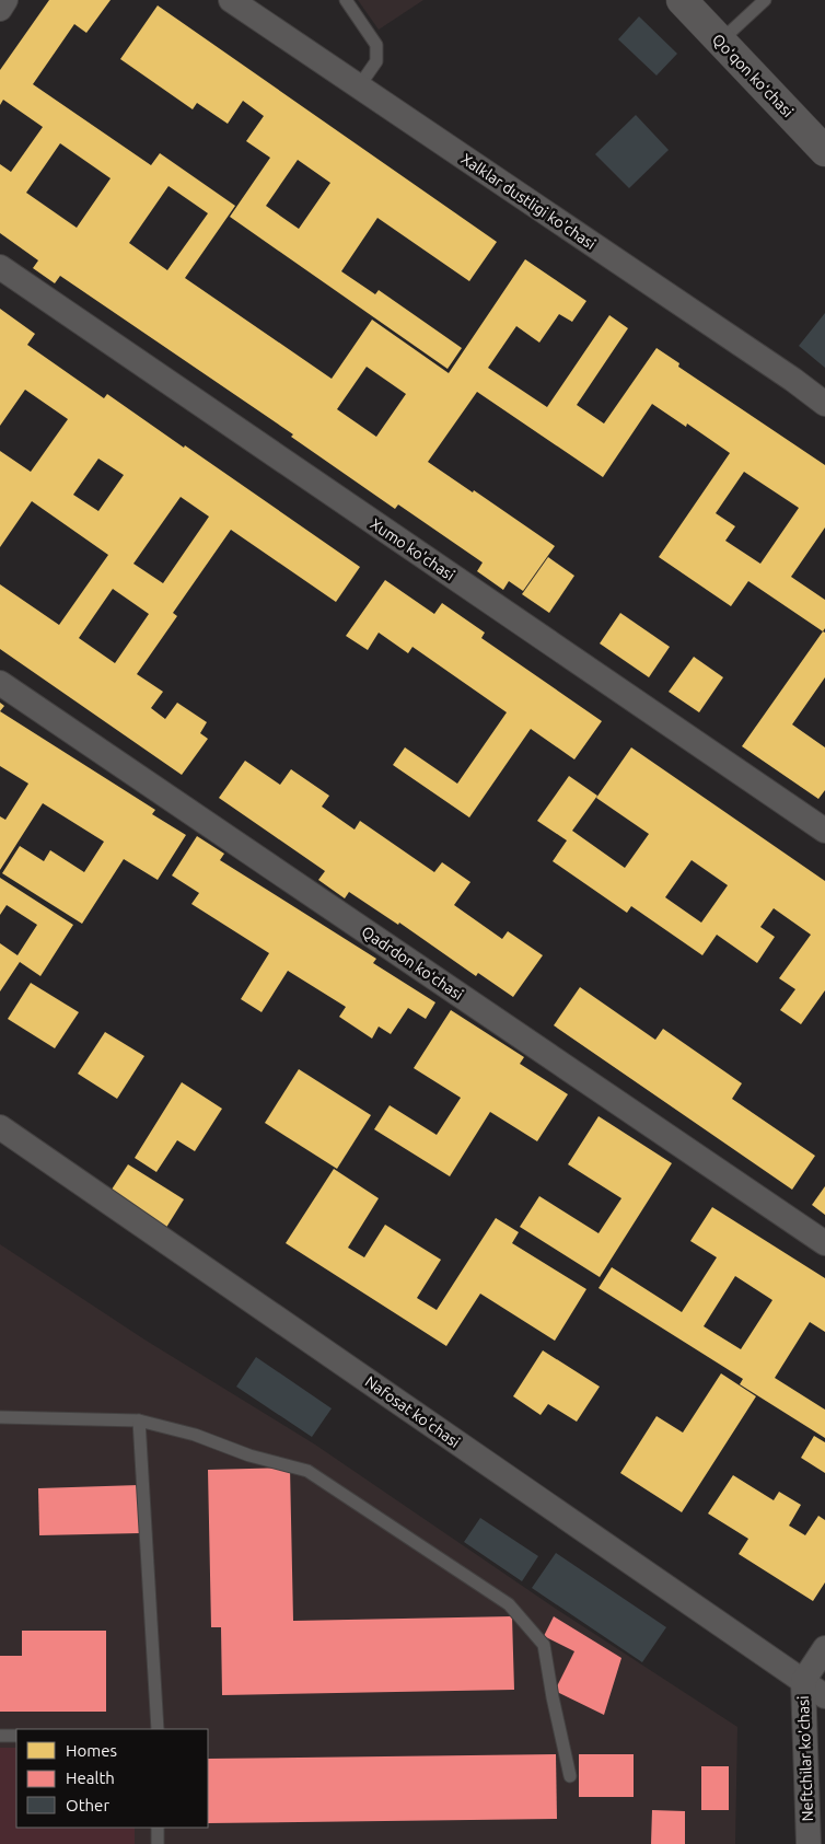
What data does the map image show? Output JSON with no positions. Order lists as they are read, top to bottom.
{
  "streets": {
    "street": [
      "Qoʻqon koʻchasi",
      "Xalklar dustligi ko'chasi",
      "Xumo ko'chasi",
      "Qadrdon koʻchasi",
      "Nafosat ko'chasi",
      "Neftchilar ko'chasi"
    ]
  },
  "crossings": [
    ["Nafosat ko'chasi", "Neftchilar ko'chasi"]
  ],
  "legend": ["Homes", "Health", "Other"]
}
